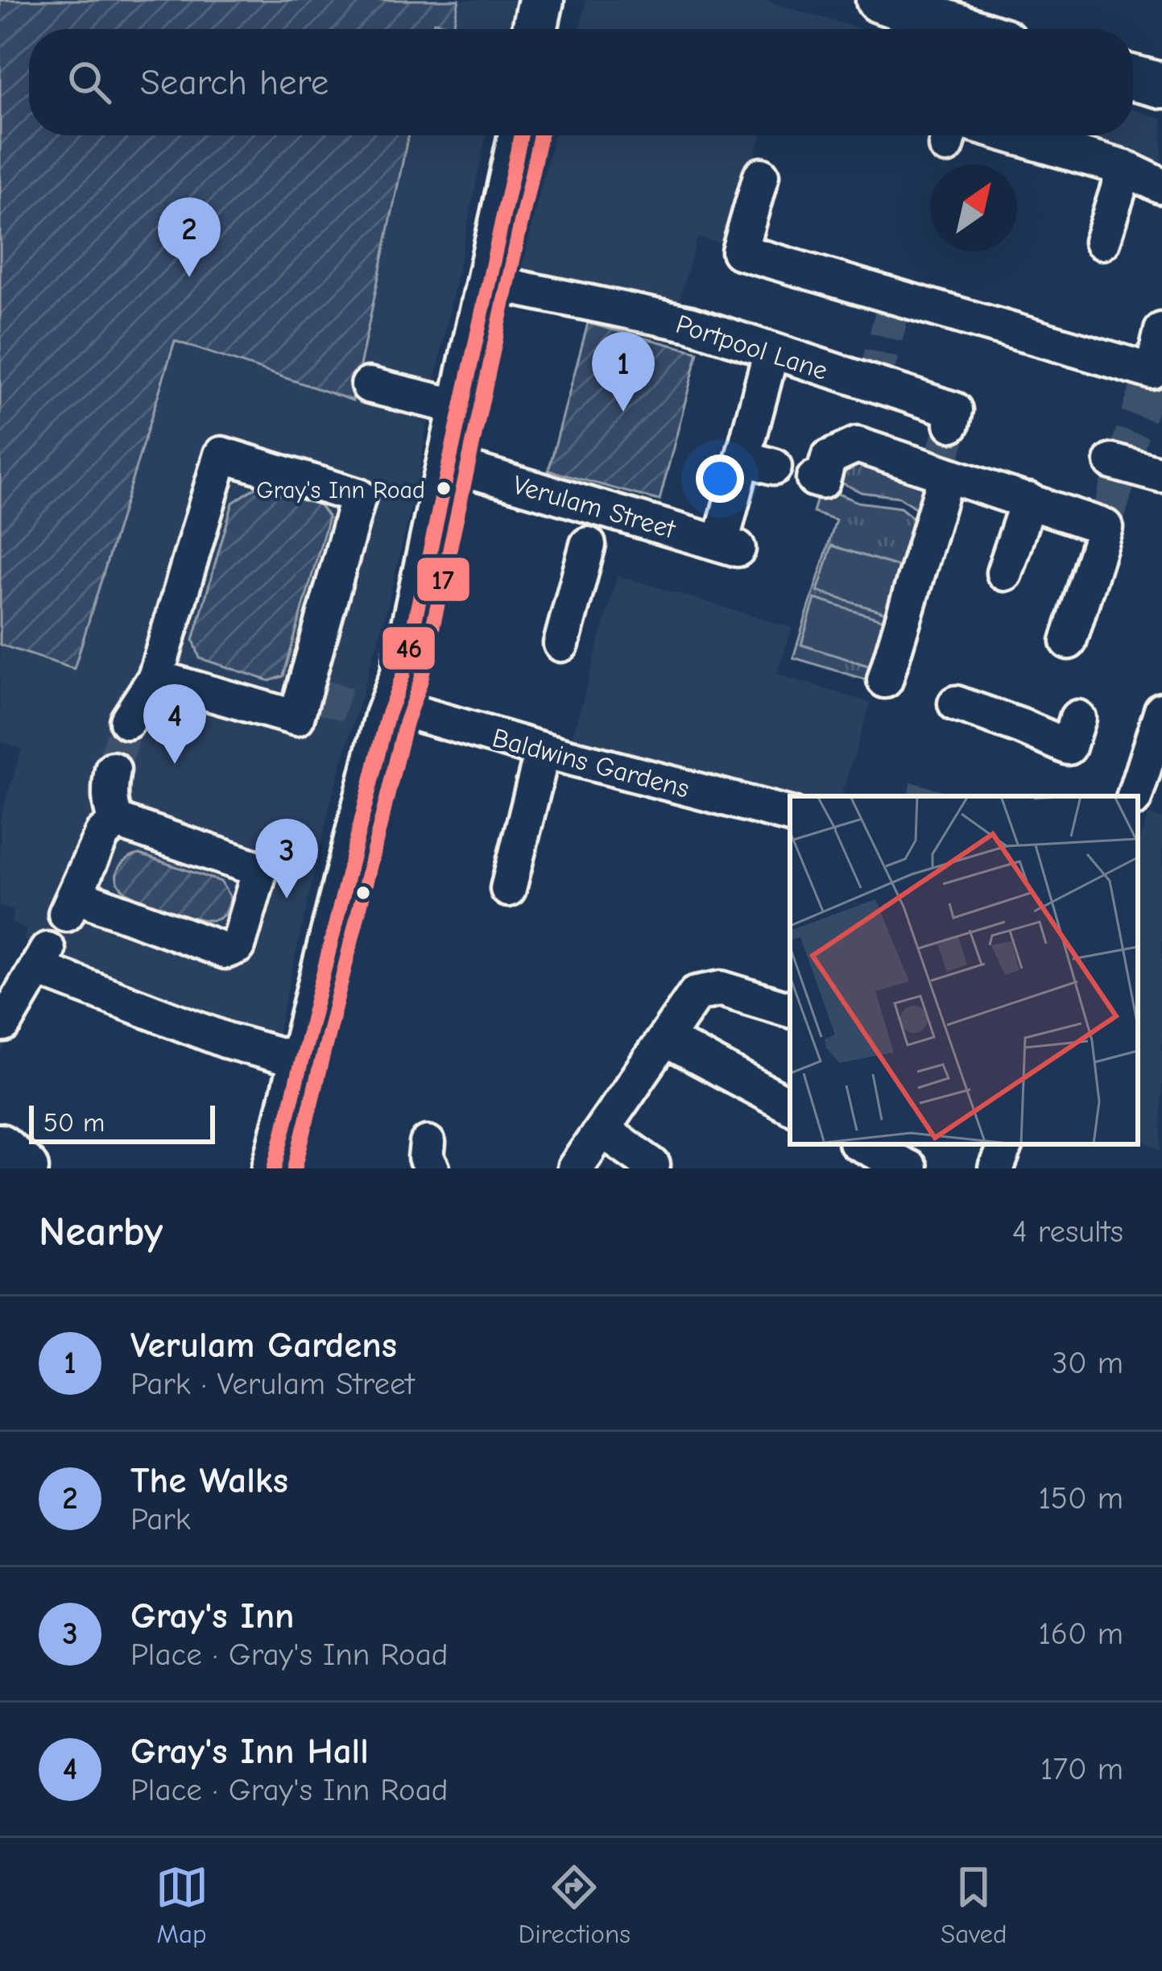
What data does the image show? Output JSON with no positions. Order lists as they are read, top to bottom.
{
  "streets": {
    "street": ["Portpool Lane", "Verulam Street", "Baldwins Gardens"]
  },
  "crossings": [
    ["Portpool Lane", "Verulam Street"]
  ],
  "places": ["Gray's Inn Road"],
  "lines": ["transit line 46", "transit line 17"],
  "scale_bar": "50 m",
  "north": "top right",
  "page": {
    "search": "Search here",
    "pins": [
      "2",
      "1",
      "4",
      "3"
    ],
    "scale": "50 m",
    "heading": ["Nearby", "4 results"],
    "list": [
      {
        "mark": "1",
        "name": "Verulam Gardens",
        "note": "Park · Verulam Street",
        "value": "30 m"
      },
      {
        "mark": "2",
        "name": "The Walks",
        "note": "Park",
        "value": "150 m"
      },
      {
        "mark": "3",
        "name": "Gray's Inn",
        "note": "Place · Gray's Inn Road",
        "value": "160 m"
      },
      {
        "mark": "4",
        "name": "Gray's Inn Hall",
        "note": "Place · Gray's Inn Road",
        "value": "170 m"
      }
    ],
    "nav": ["Map", "Directions", "Saved"]
  }
}
